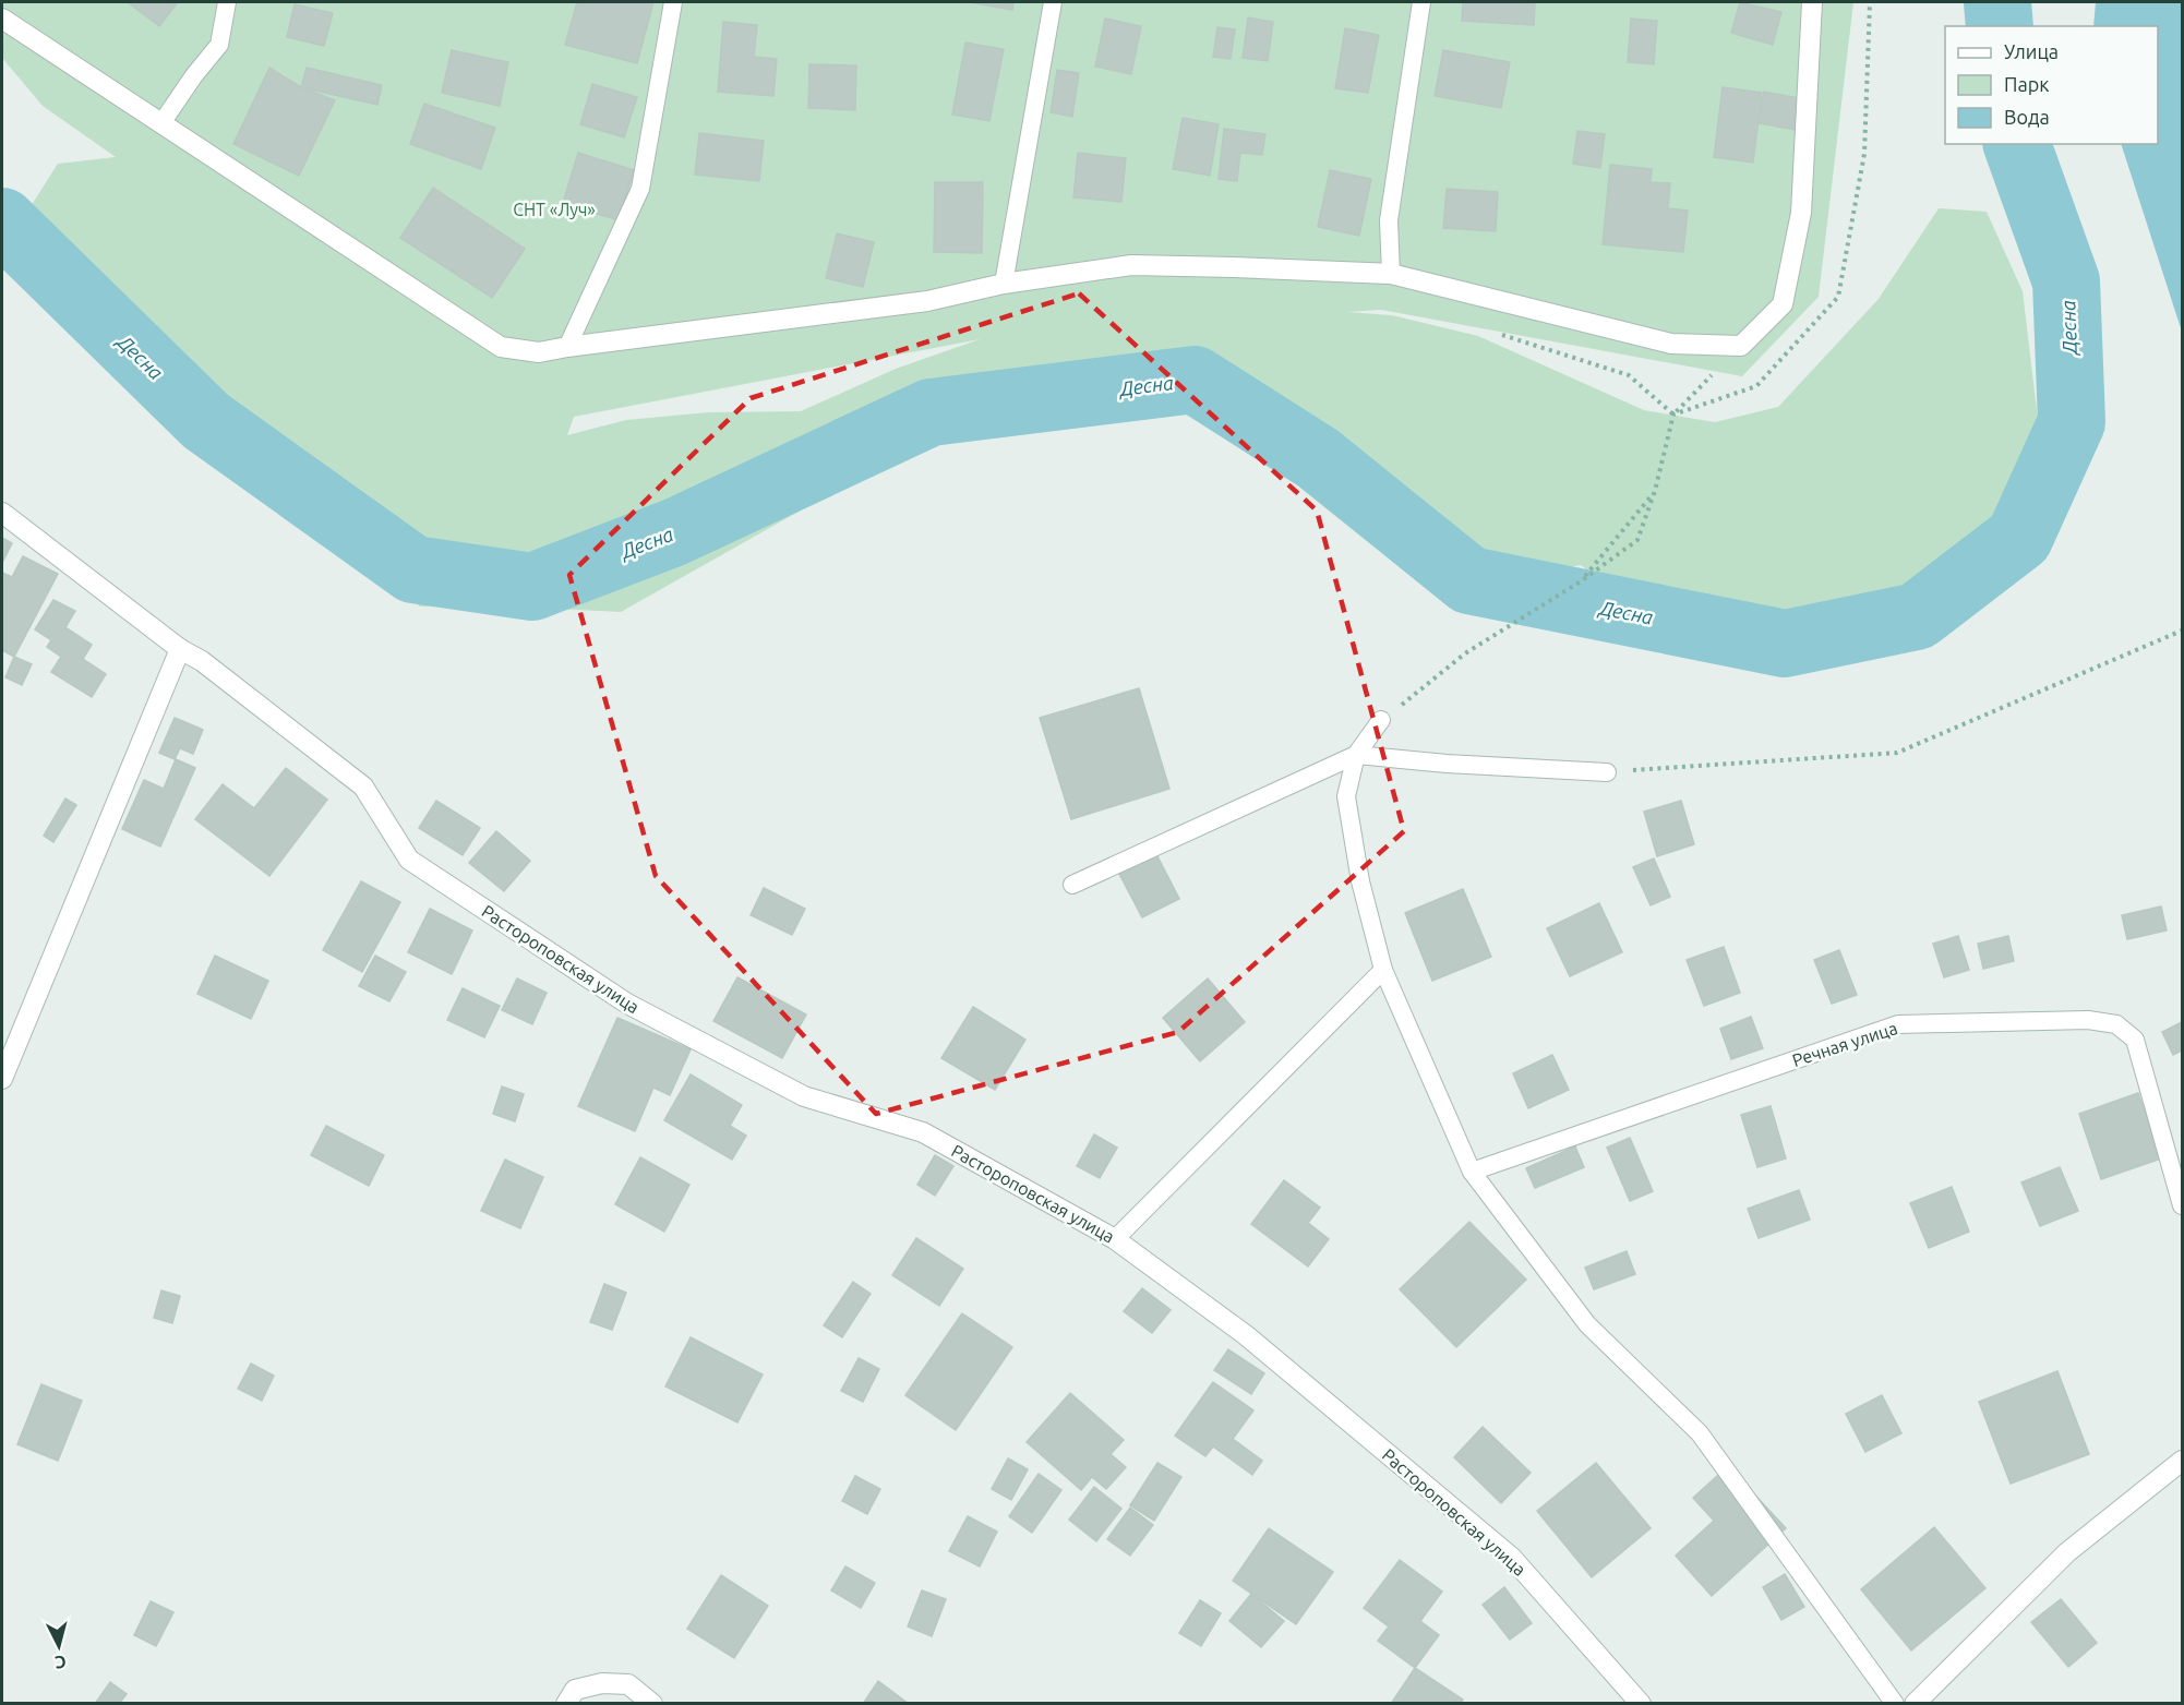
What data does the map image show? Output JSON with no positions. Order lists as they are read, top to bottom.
{
  "streets": {
    "street": ["Растороповская улица"],
    "lane": ["Речная улица"]
  },
  "water": ["Десна"],
  "parks": ["СНТ «Луч»"],
  "legend": ["Улица", "Парк", "Вода"],
  "north": "bottom"
}
